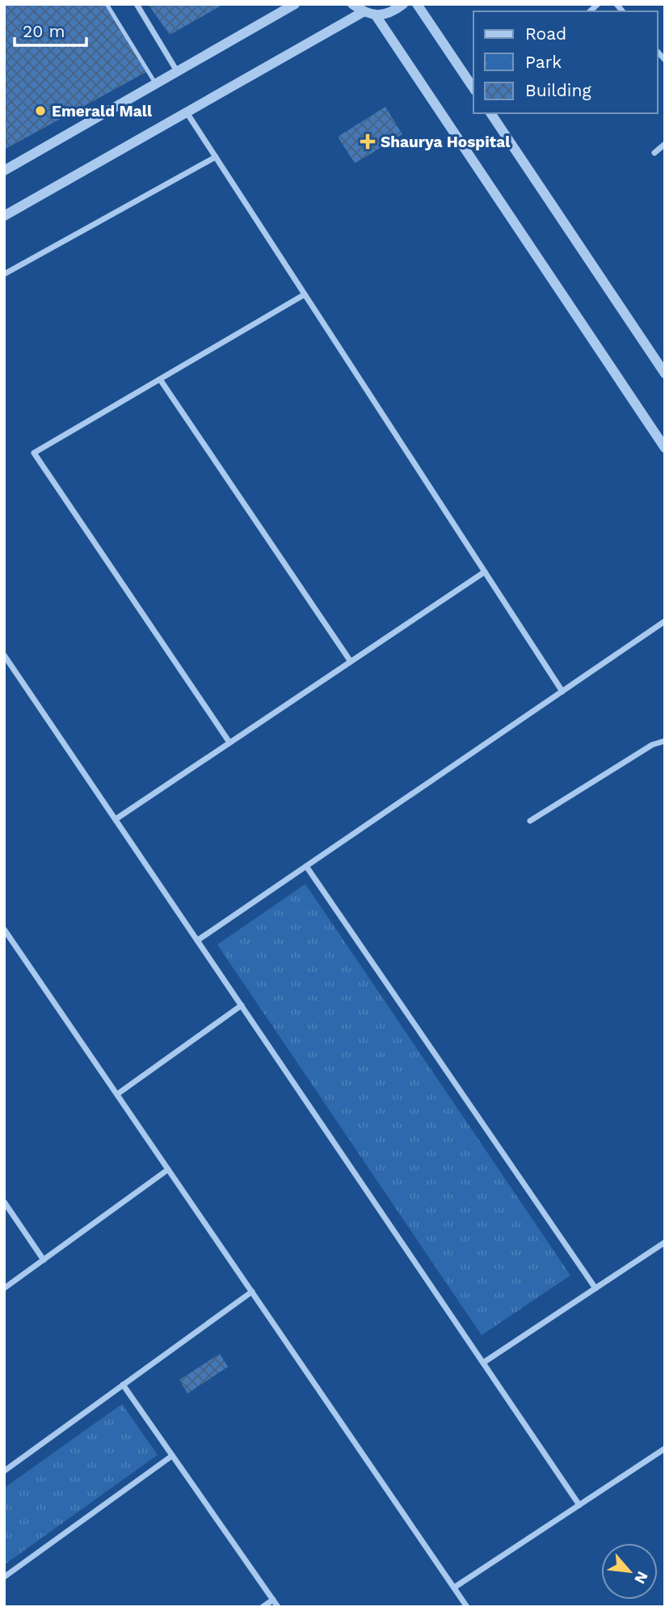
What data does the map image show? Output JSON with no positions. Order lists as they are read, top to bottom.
{
  "places": {
    "other": ["Emerald Mall"],
    "health": ["Shaurya Hospital"]
  },
  "legend": ["Road", "Park", "Building"],
  "scale_bar": "20 m",
  "north": "bottom right"
}
